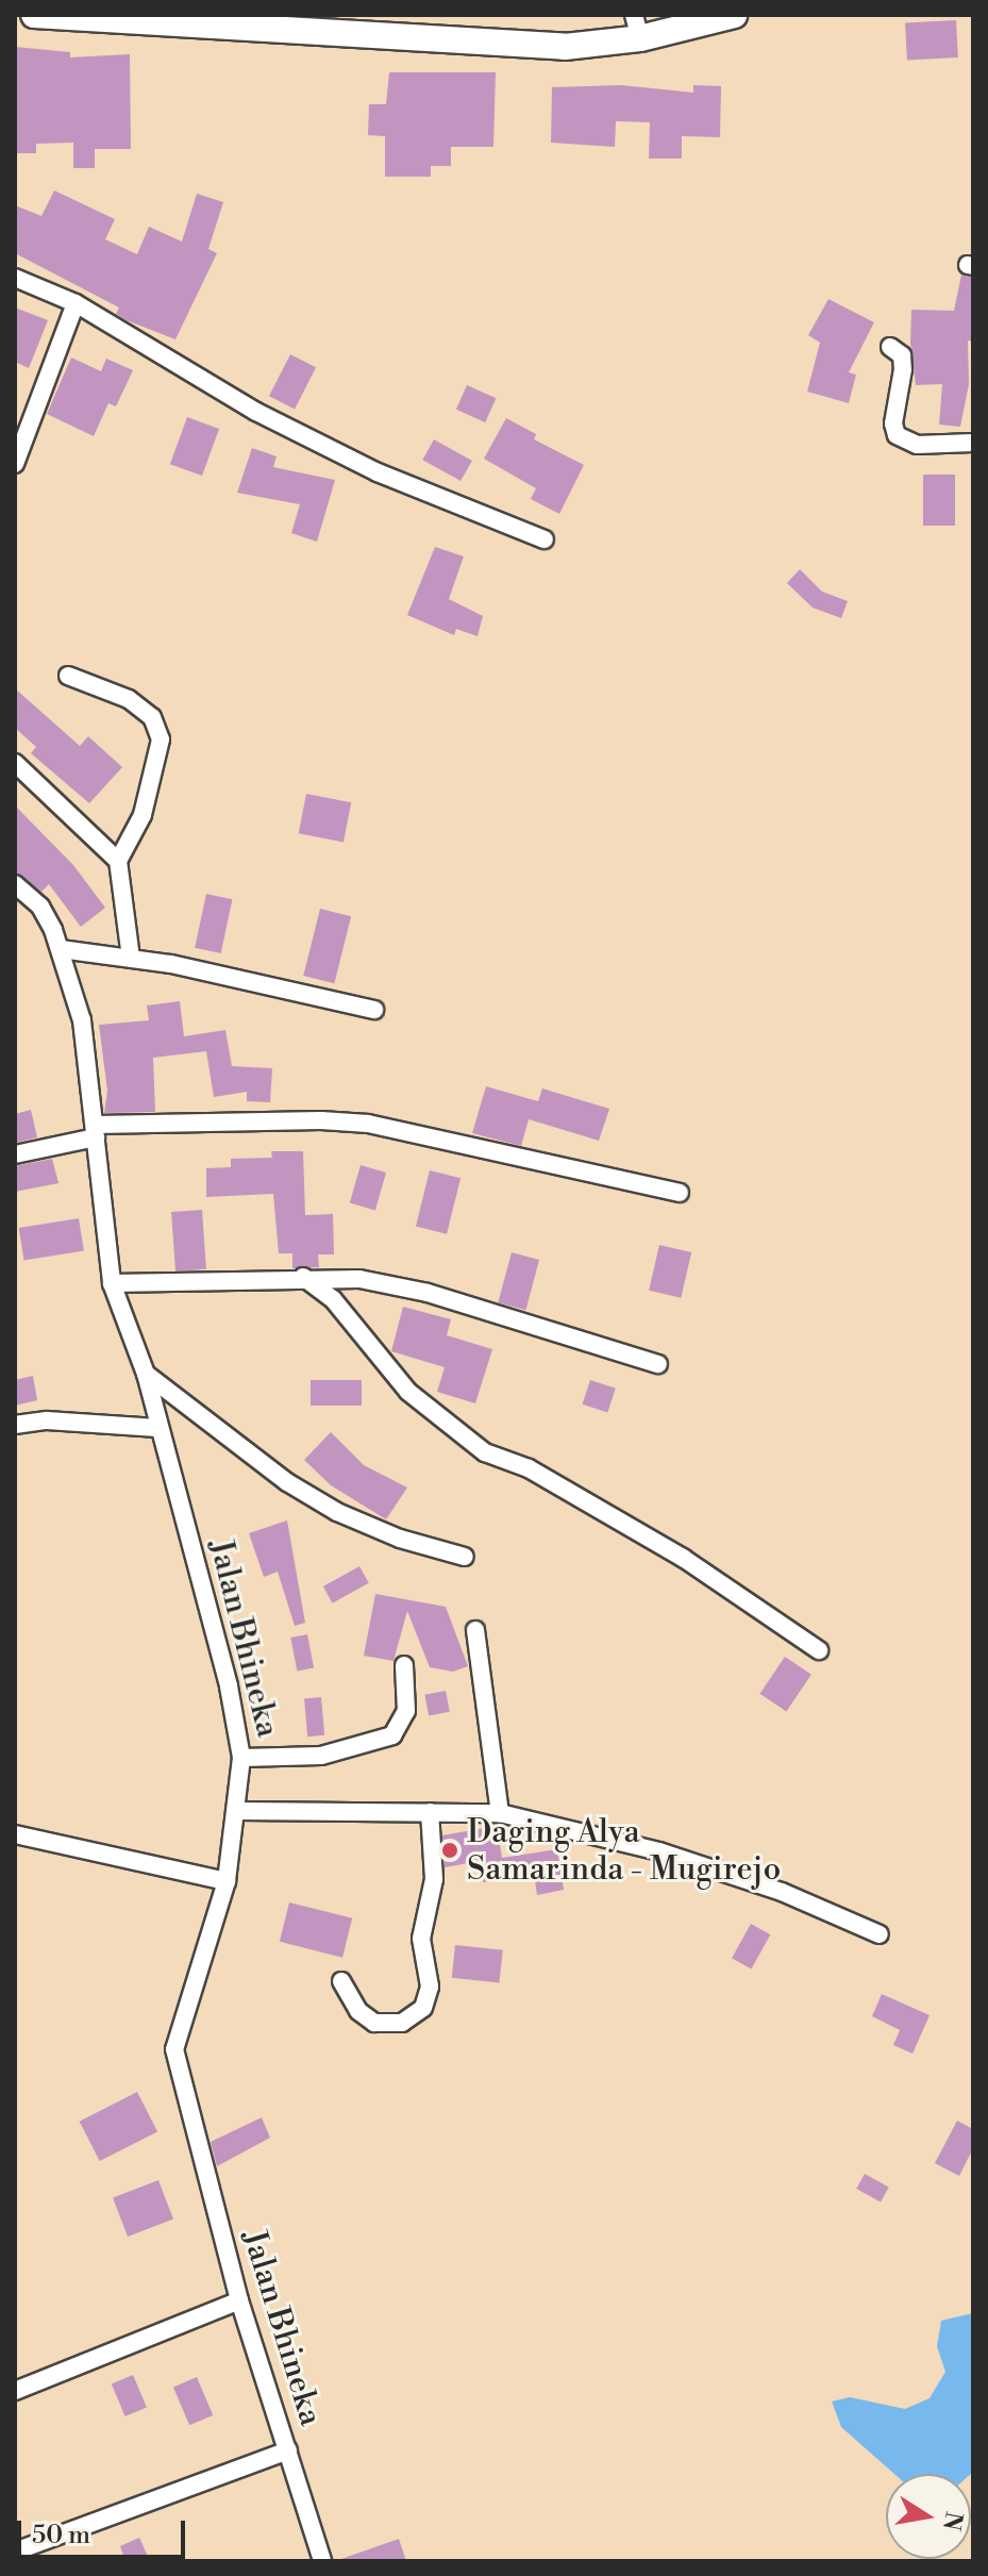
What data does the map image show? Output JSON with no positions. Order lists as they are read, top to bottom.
{
  "streets": {
    "street": ["Jalan Bhineka"]
  },
  "places": ["Daging Alya Samarinda - Mugirejo"],
  "scale_bar": "50 m",
  "north": "right"
}
